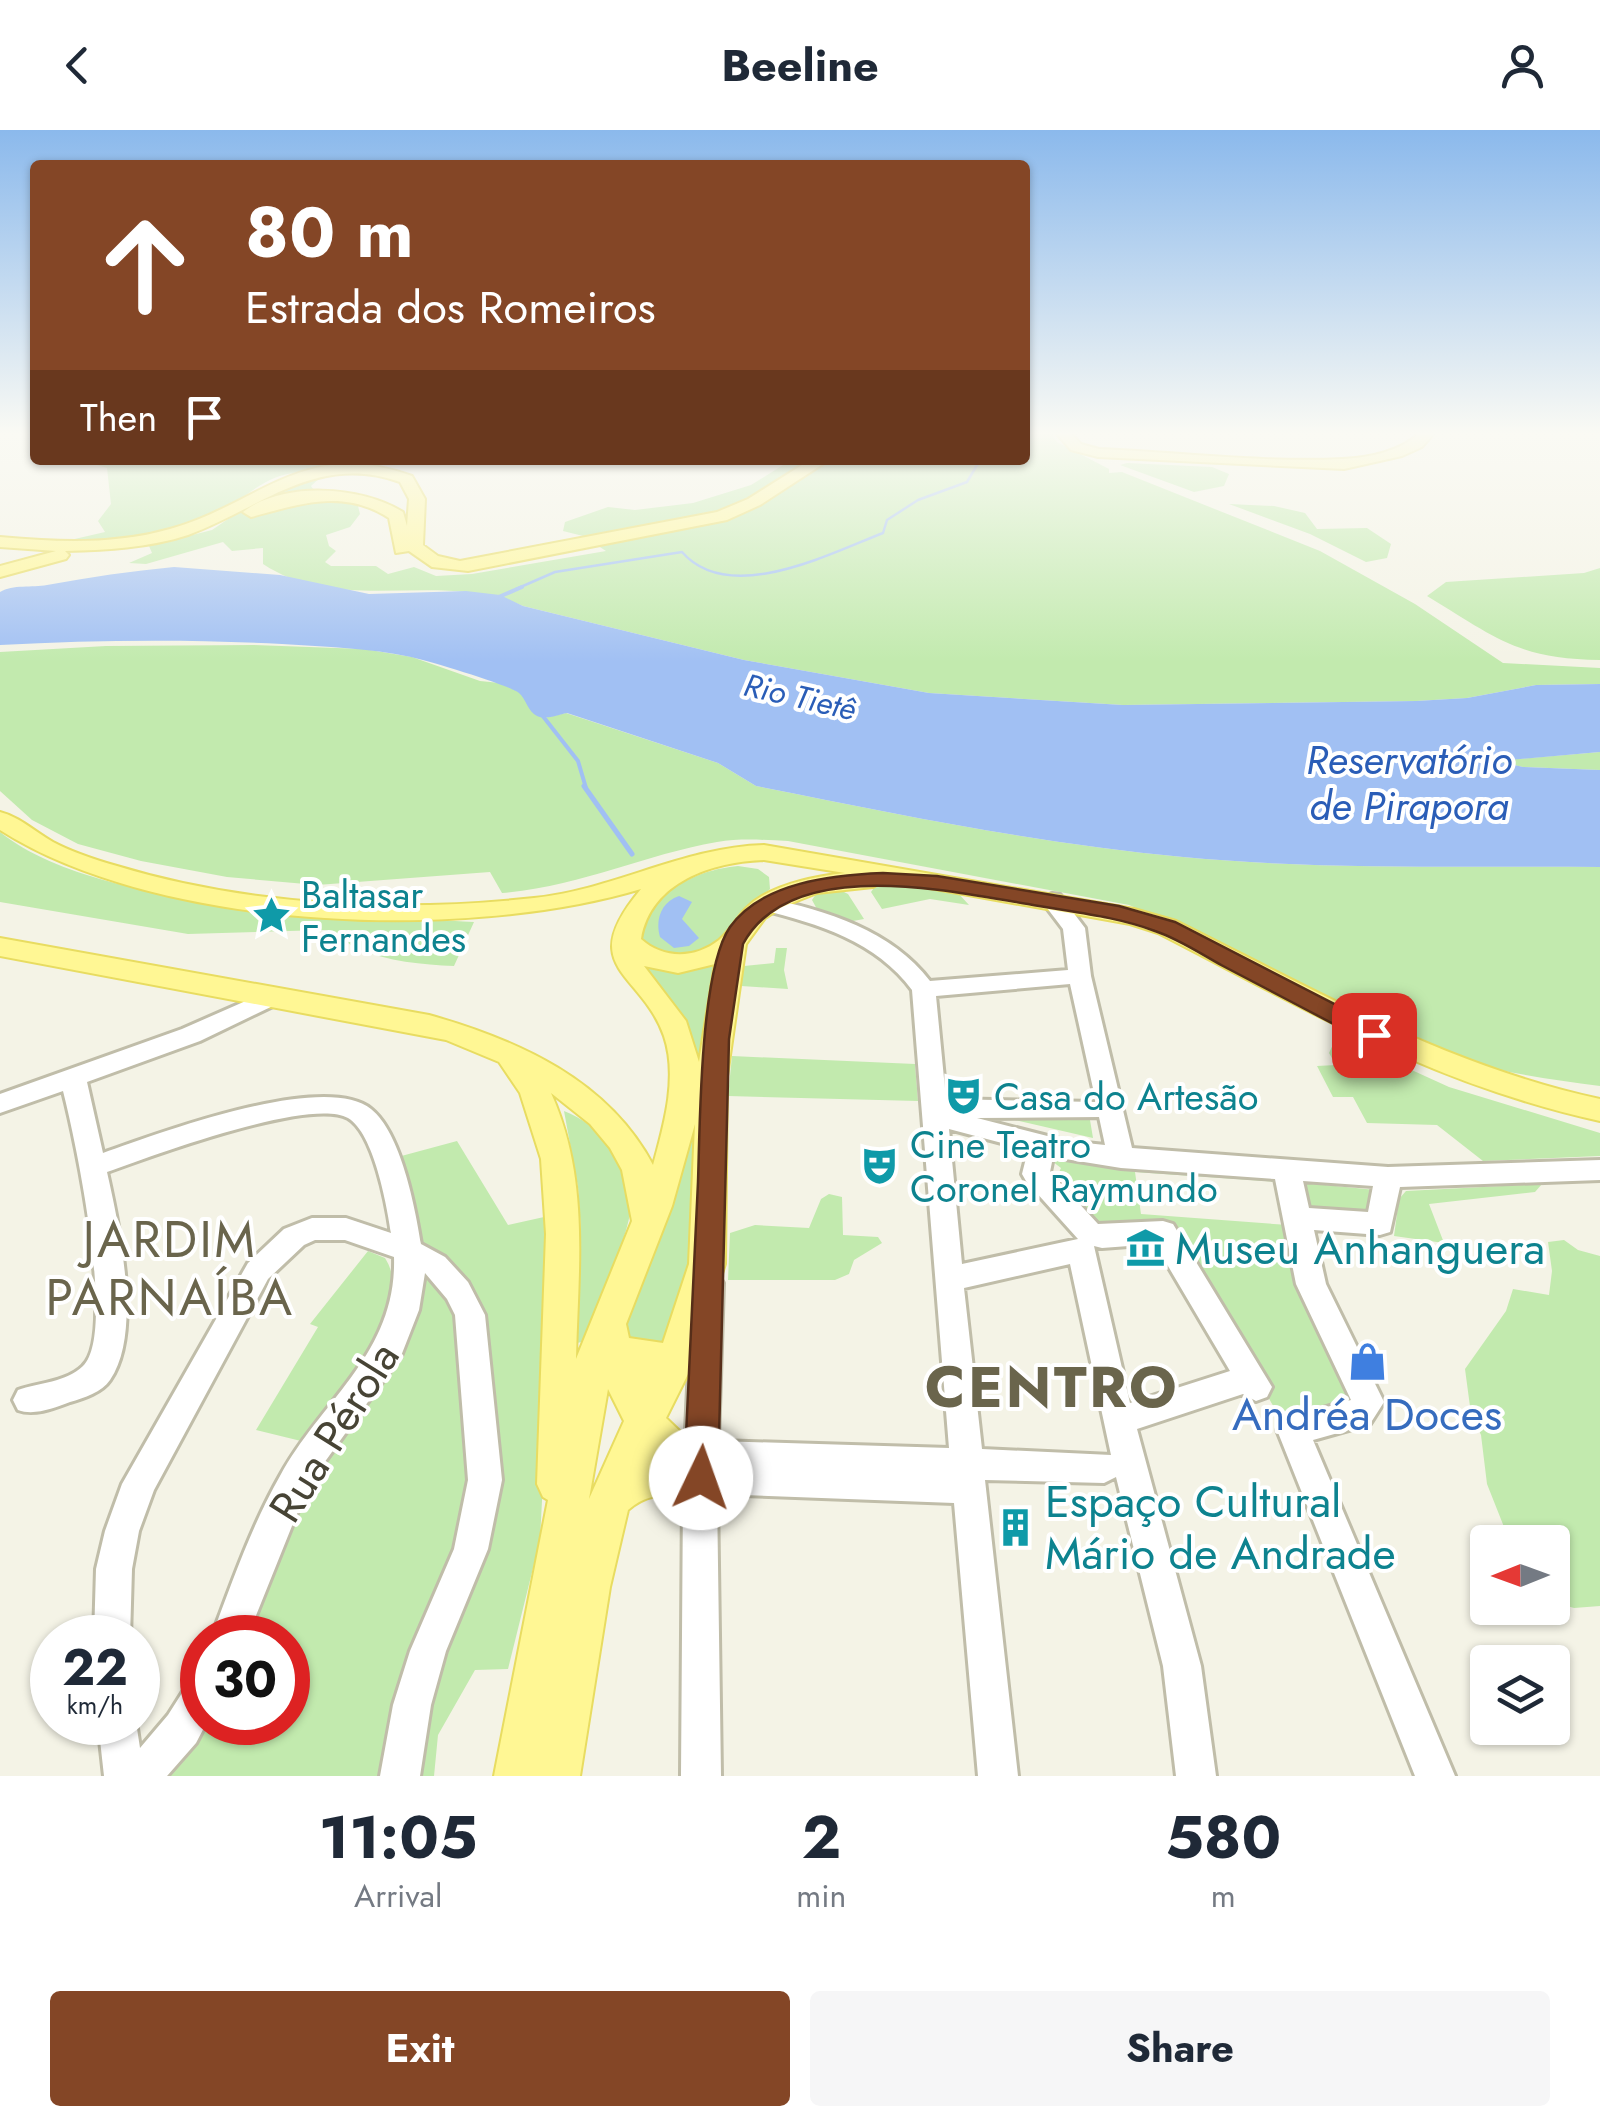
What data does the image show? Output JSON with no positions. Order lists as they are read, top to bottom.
{
  "streets": {
    "street": ["Rua Pérola"]
  },
  "districts": ["JARDIM PARNAÍBA", "CENTRO"],
  "water": ["Rio Tietê", "Reservatório de Pirapora"],
  "places": {
    "place": ["Baltasar Fernandes"],
    "theatre": ["Casa do Artesão", "Cine Teatro Coronel Raymundo"],
    "museum": ["Museu Anhanguera"],
    "shop": ["Andréa Doces"],
    "building": ["Espaço Cultural Mário de Andrade"]
  },
  "north": "left",
  "page": {
    "header": "Beeline",
    "turn": ["80 m", "Estrada dos Romeiros"],
    "then": "Then",
    "speed": "22 km/h",
    "limit": "30",
    "eta": [
      "11:05",
      "Arrival",
      "2",
      "min",
      "580",
      "m"
    ],
    "buttons": ["Exit", "Share"]
  }
}
